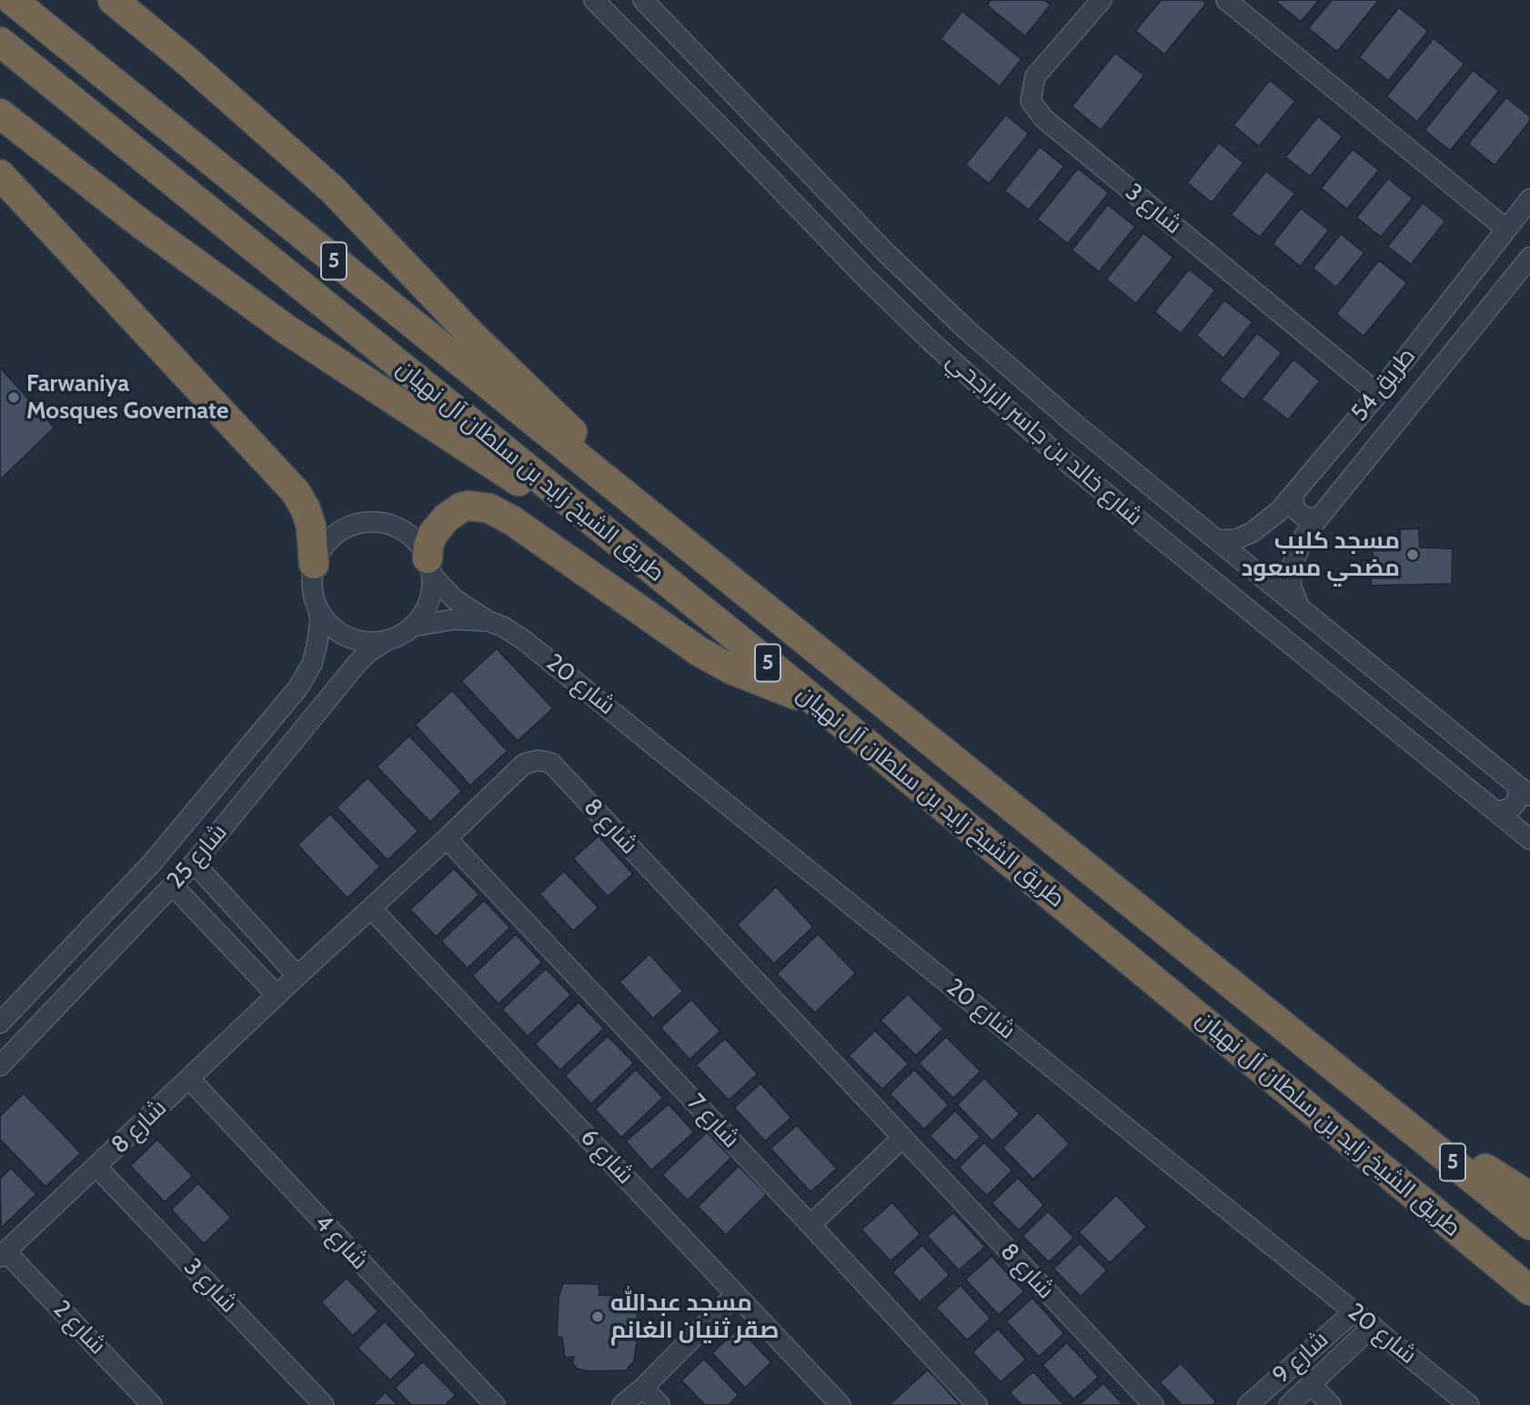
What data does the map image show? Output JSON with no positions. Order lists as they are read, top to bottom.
{
  "streets": {
    "highway": ["5", "طريق الشيخ زايد بن سلطان آل نهيان"],
    "street": [
      "شارع 3",
      "طريق 54",
      "شارع خالد بن جاسر الراجحي",
      "شارع 20",
      "شارع 8",
      "شارع 25",
      "شارع 7",
      "شارع 6",
      "شارع 4",
      "شارع 2",
      "شارع 9"
    ]
  },
  "crossings": [
    ["شارع 3", "طريق 54"],
    ["شارع 3", "شارع 8"],
    ["طريق 54", "شارع خالد بن جاسر الراجحي"],
    ["شارع 20", "شارع 25"],
    ["شارع 20", "شارع 9"],
    ["شارع 8", "شارع 7"],
    ["شارع 8", "شارع 6"],
    ["شارع 8", "شارع 4"],
    ["شارع 8", "شارع 2"]
  ],
  "places": ["Farwaniya Mosques Governate", "مسجد كليب مضحي مسعود", "مسجد عبدالله صقر ثنيان الغانم"]
}
